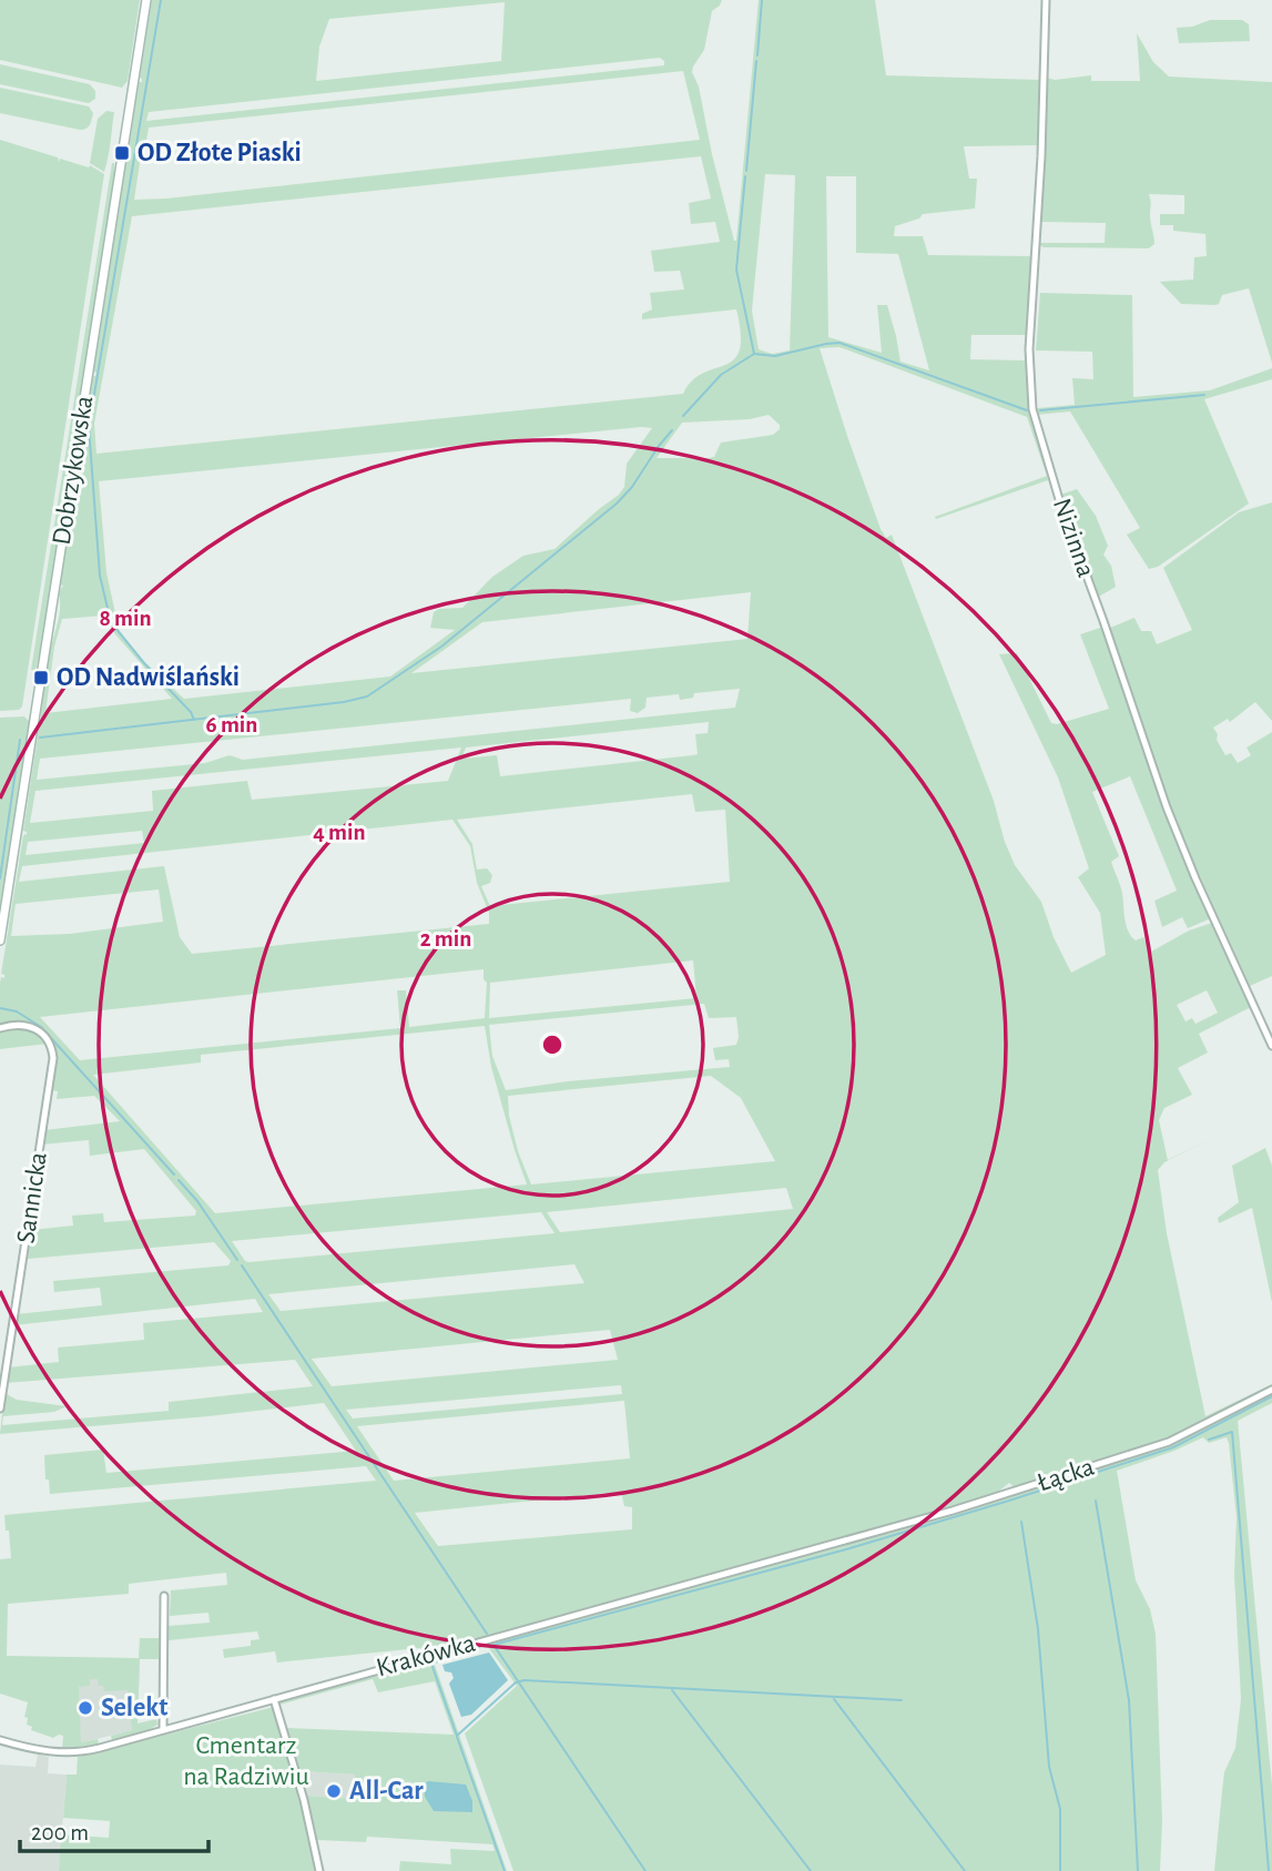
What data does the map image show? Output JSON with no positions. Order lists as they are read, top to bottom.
{
  "streets": {
    "main road": ["Dobrzykowska"],
    "street": [
      "Nizinna",
      "Sannicka",
      "Łącka",
      "Krakówka"
    ]
  },
  "crossings": [
    ["Łącka", "Krakówka"]
  ],
  "parks": ["Cmentarz na Radziwiu"],
  "places": {
    "transit": ["OD Złote Piaski", "OD Nadwiślański"],
    "other": ["Selekt", "All-Car"]
  },
  "scale_bar": "200 m",
  "rings": [
    "8 min",
    "6 min",
    "4 min",
    "2 min"
  ]
}
